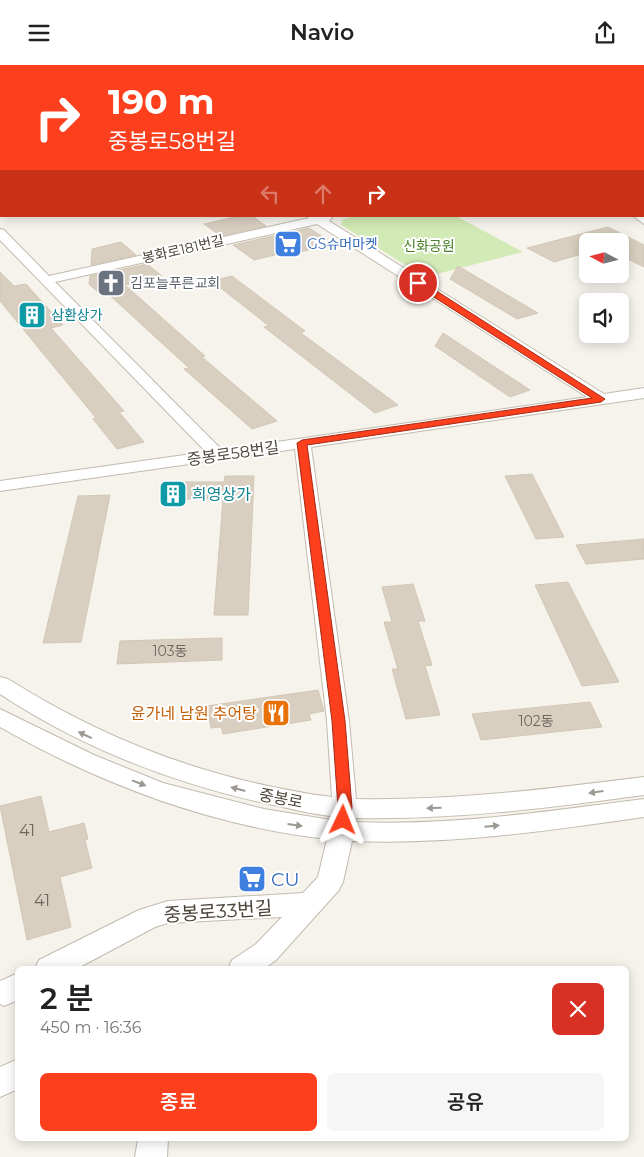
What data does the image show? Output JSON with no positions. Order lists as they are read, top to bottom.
{
  "streets": {
    "street": [
      "봉화로181번길",
      "중봉로58번길",
      "중봉로",
      "중봉로33번길"
    ]
  },
  "crossings": [
    ["중봉로58번길", "중봉로33번길"],
    ["중봉로", "중봉로33번길"]
  ],
  "parks": ["신화공원"],
  "places": {
    "supermarket": ["GS슈머마켓", "CU"],
    "church": ["김포늘푸른교회"],
    "building": ["삼환상가", "희영상가"],
    "restaurant": ["윤가네 남원 추어탕"]
  },
  "house_numbers": [
    "103동",
    "102동",
    "41",
    "41"
  ],
  "north": "left",
  "page": {
    "header": "Navio",
    "turn": ["190 m", "중봉로58번길"],
    "heading": ["2 분", "450 m · 16:36"],
    "buttons": ["종료", "공유"]
  }
}
